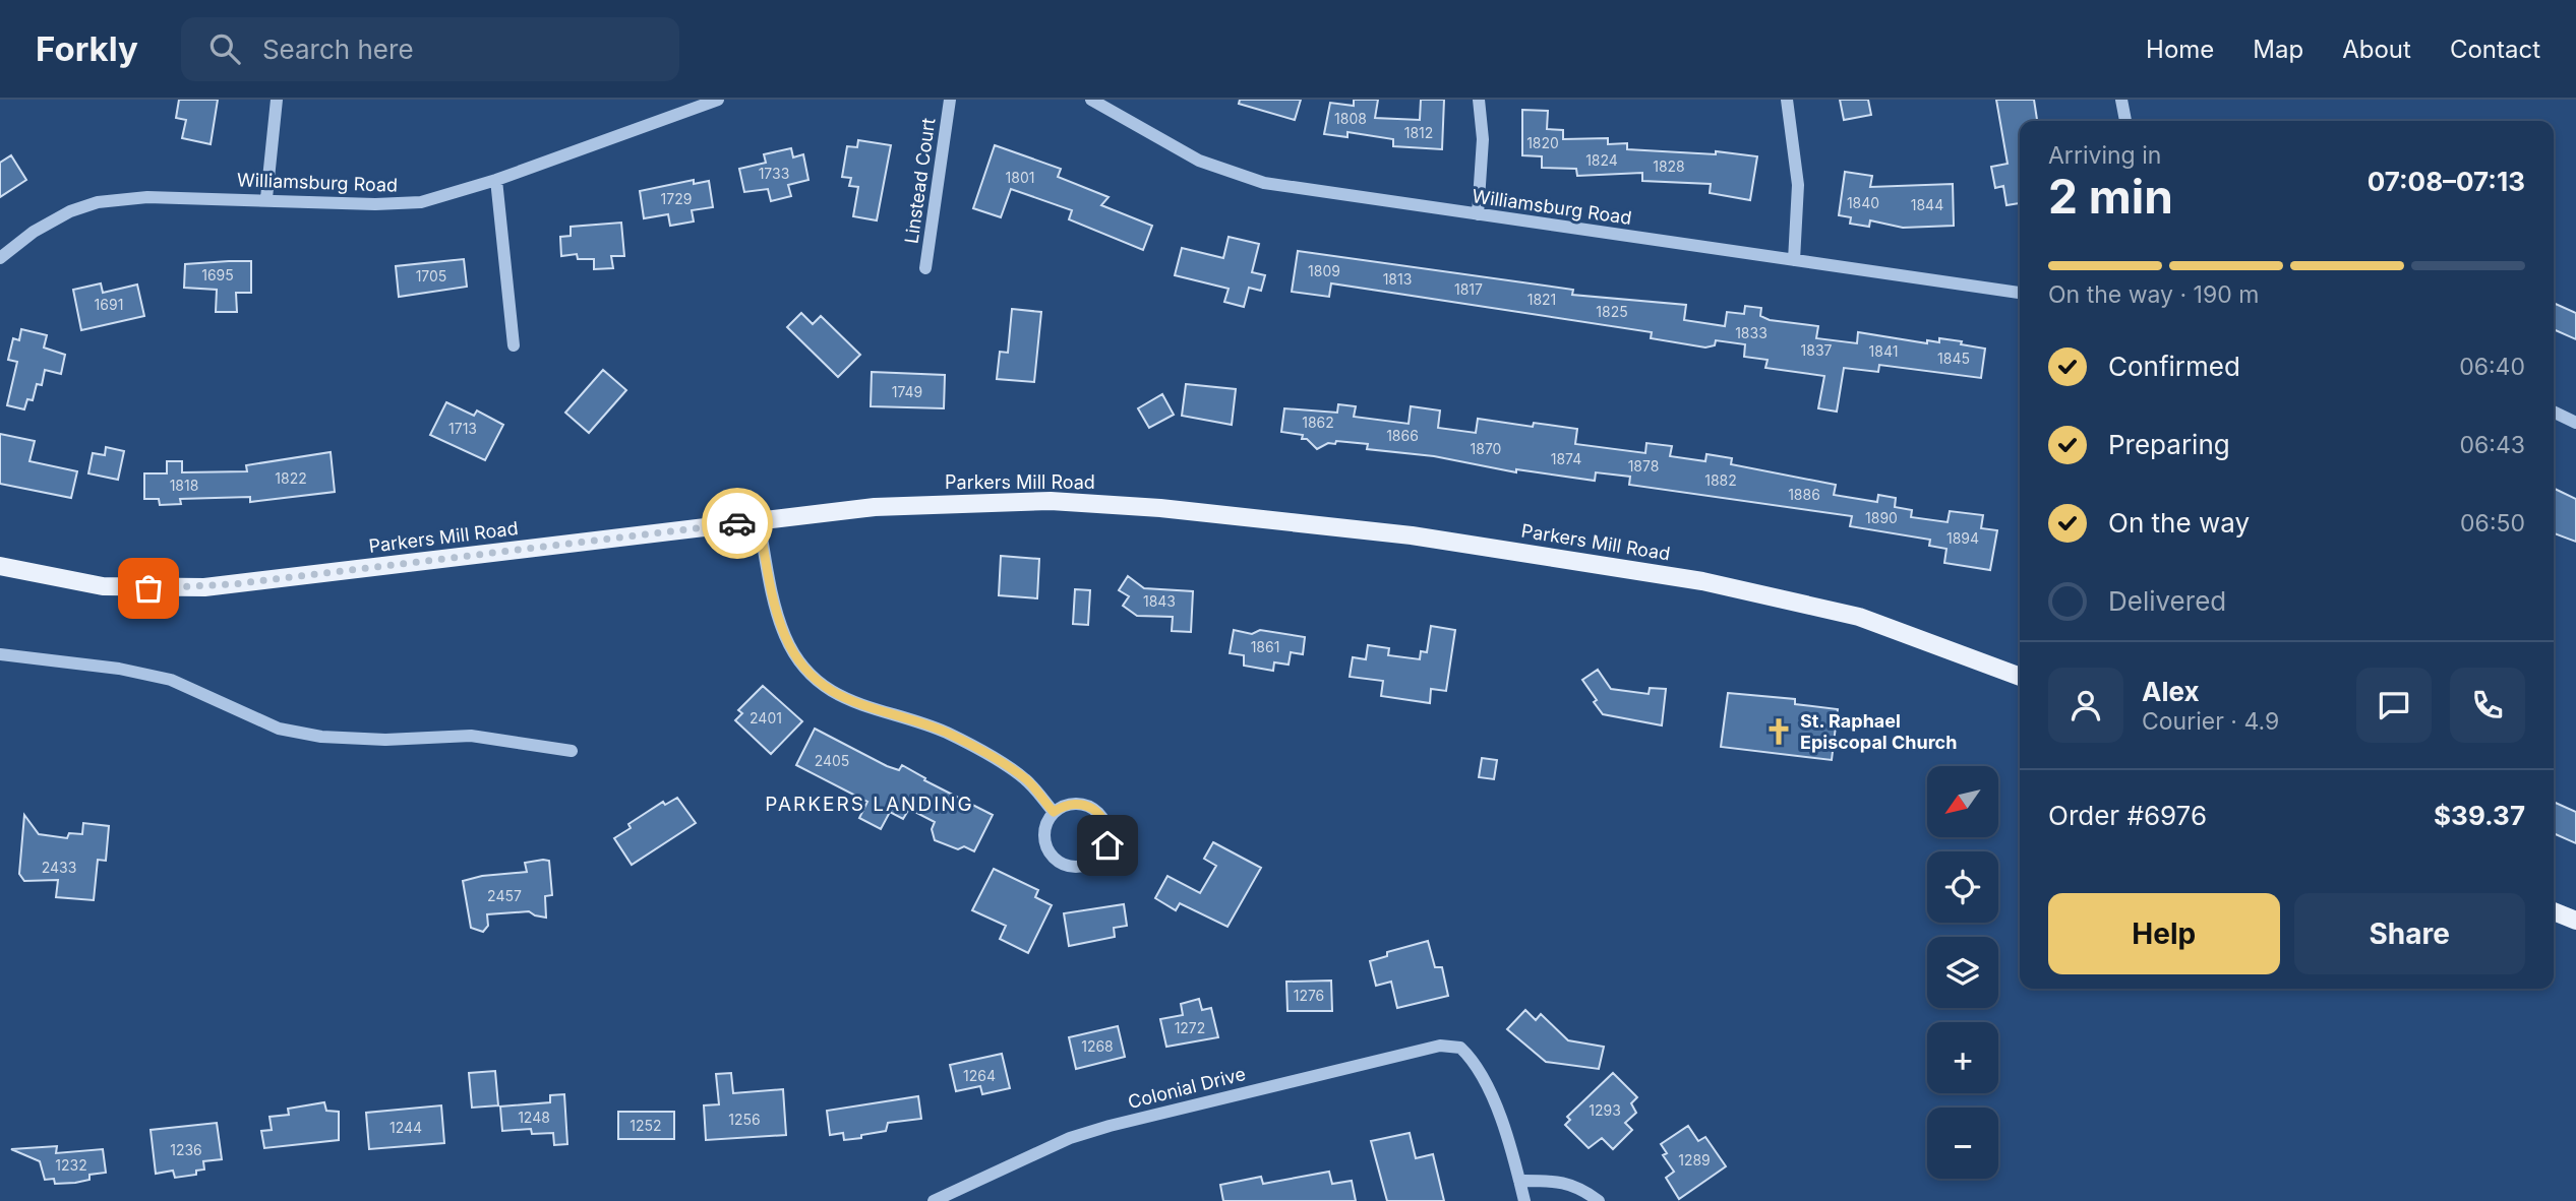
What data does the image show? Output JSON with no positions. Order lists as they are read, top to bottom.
{
  "streets": {
    "main road": ["Parkers Mill Road"],
    "street": ["Linstead Court", "Williamsburg Road", "Colonial Drive"]
  },
  "districts": ["PARKERS LANDING"],
  "places": {
    "church": ["St. Raphael Episcopal Church"]
  },
  "house_numbers": [
    "1808",
    "1812",
    "1820",
    "1824",
    "1828",
    "1733",
    "1801",
    "1729",
    "1840",
    "1844",
    "1809",
    "1695",
    "1705",
    "1813",
    "1817",
    "1821",
    "1691",
    "1825",
    "1833",
    "1837",
    "1841",
    "1845",
    "1749",
    "1862",
    "1713",
    "1866",
    "1870",
    "1874",
    "1878",
    "1822",
    "1882",
    "1818",
    "1886",
    "1890",
    "1894",
    "1843",
    "1861",
    "2401",
    "2405",
    "2433",
    "2457",
    "1276",
    "1272",
    "1268",
    "1264",
    "1293",
    "1248",
    "1256",
    "1252",
    "1244",
    "1236",
    "1289",
    "1232"
  ],
  "north": "bottom left",
  "page": {
    "header": "Forkly",
    "search": "Search here",
    "nav": [
      "Home",
      "Map",
      "About",
      "Contact"
    ],
    "heading": ["2 min", "Arriving in", "07:08–07:13"],
    "panel": [
      "Alex",
      "Courier · 4.9",
      "Order #6976",
      "$39.37"
    ],
    "bar": "On the way · 190 m",
    "list": [
      ["Confirmed", "06:40"],
      ["Preparing", "06:43"],
      ["On the way", "06:50"],
      "Delivered"
    ],
    "map_buttons": ["+", "−"],
    "buttons": ["Help", "Share"]
  }
}
